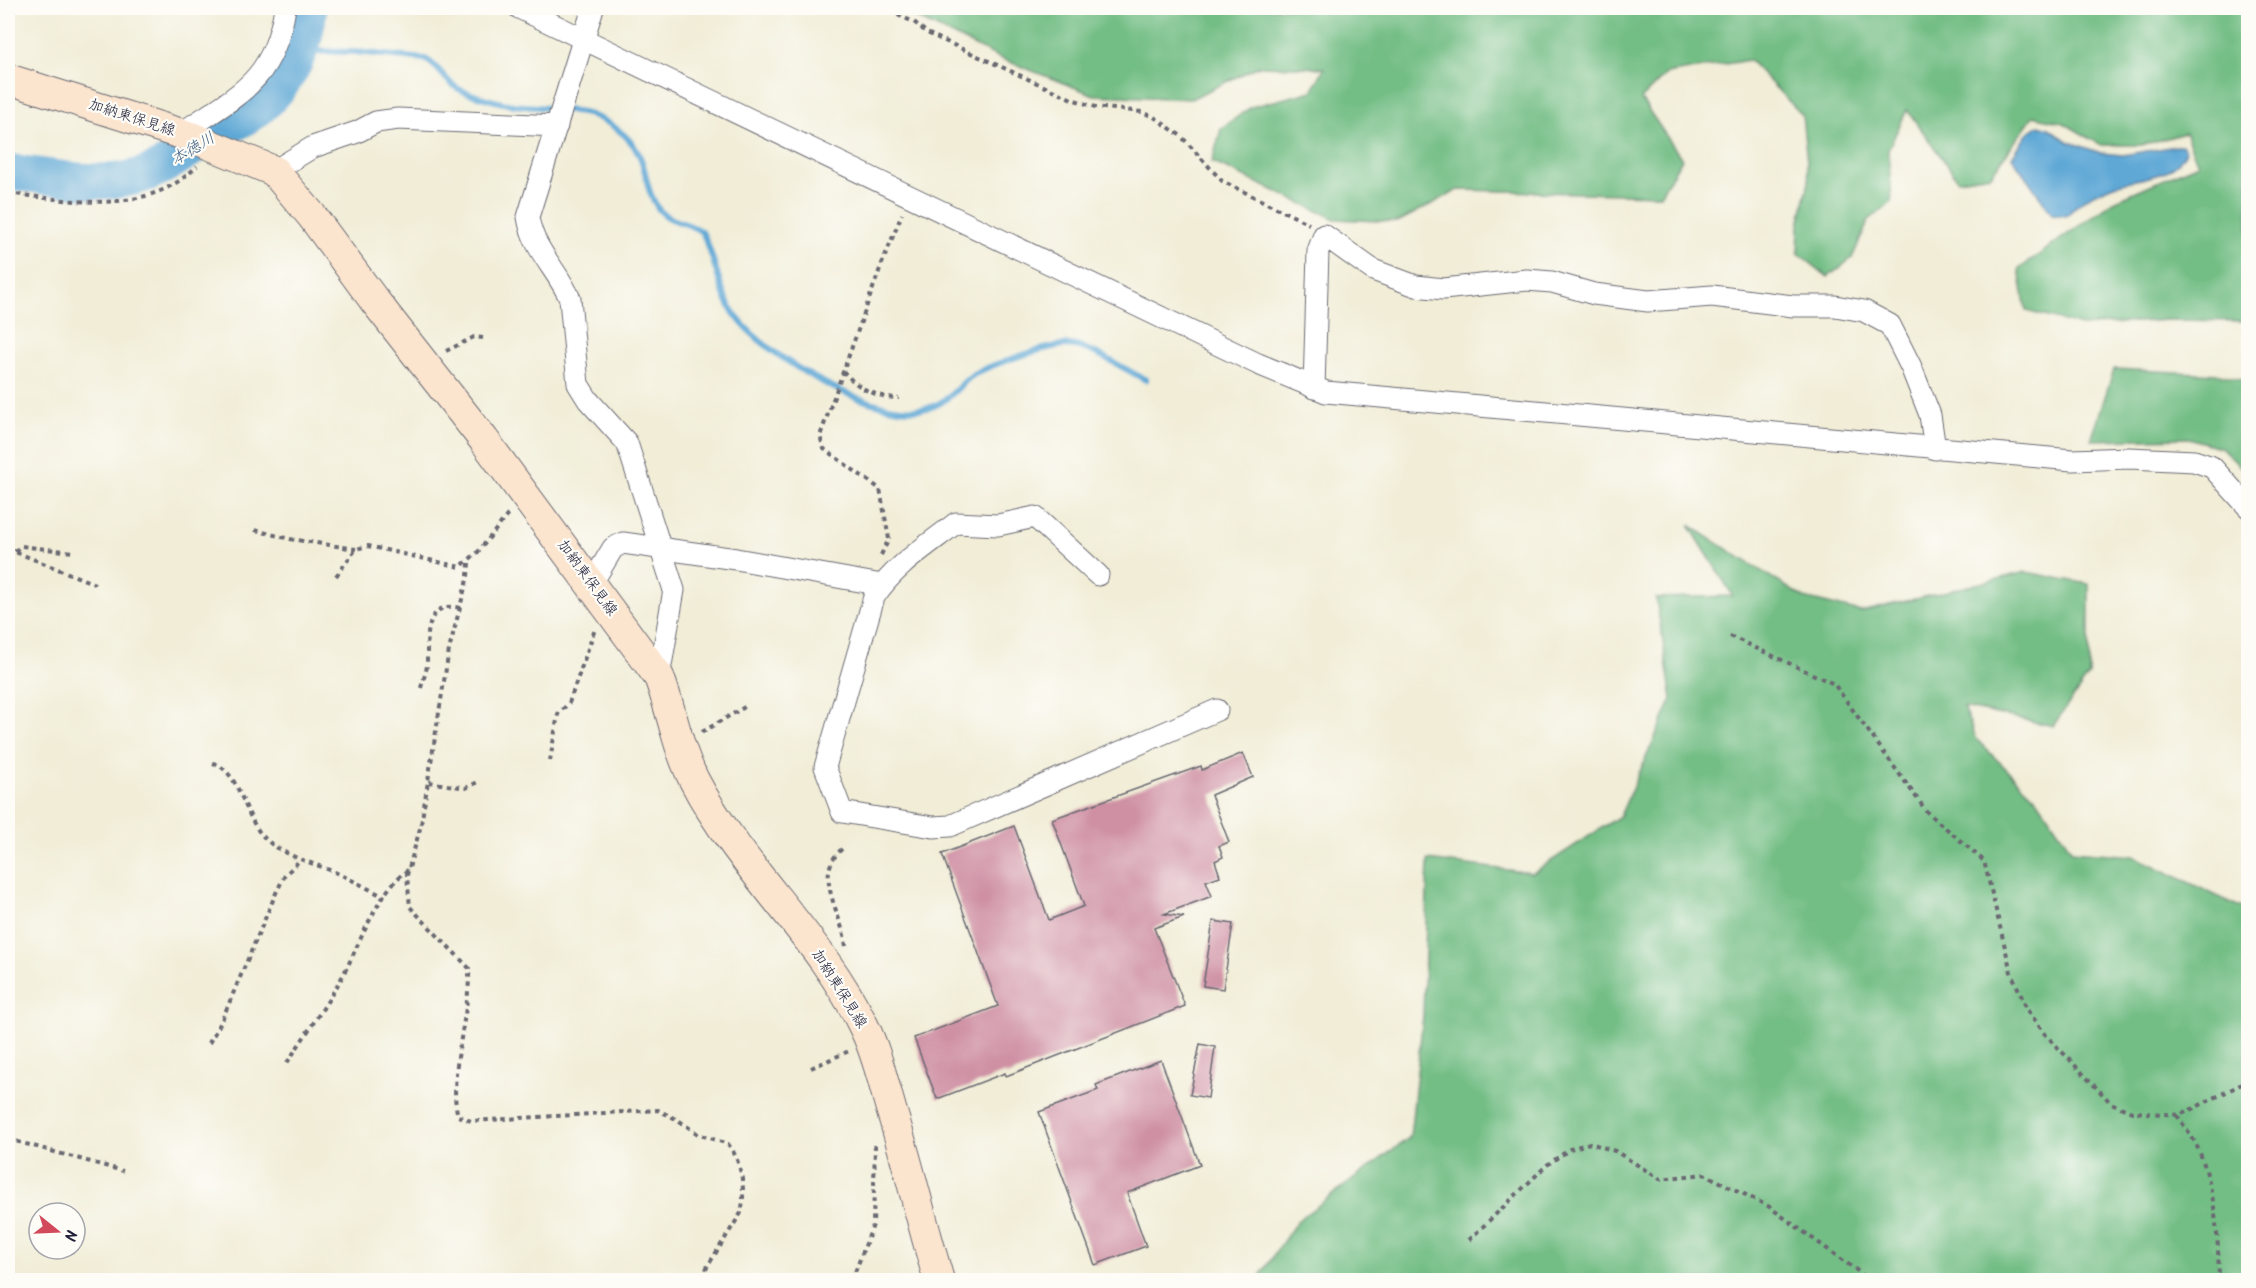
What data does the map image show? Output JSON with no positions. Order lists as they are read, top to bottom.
{
  "streets": {
    "main road": ["加納東保見線"]
  },
  "water": ["本徳川"],
  "north": "right"
}
